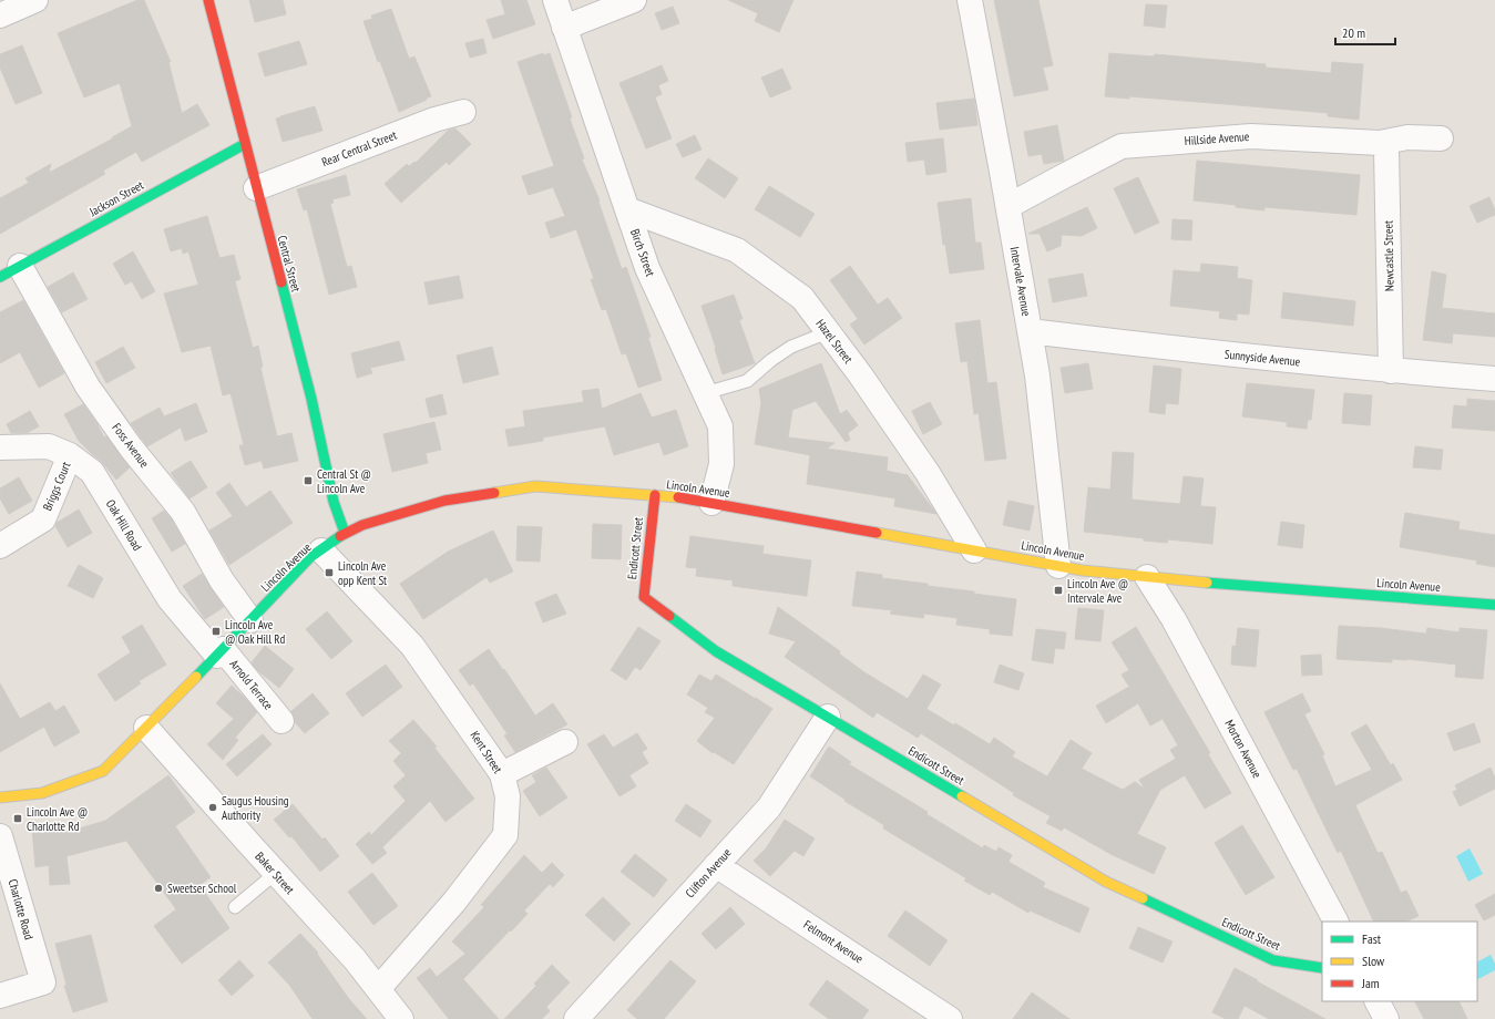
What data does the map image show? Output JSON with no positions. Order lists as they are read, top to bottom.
{
  "streets": {
    "main road": [
      "Jackson Street",
      "Central Street",
      "Lincoln Avenue",
      "Endicott Street"
    ],
    "street": [
      "Hillside Avenue",
      "Rear Central Street",
      "Birch Street",
      "Newcastle Street",
      "Intervale Avenue",
      "Hazel Street",
      "Sunnyside Avenue",
      "Foss Avenue",
      "Briggs Court",
      "Oak Hill Road",
      "Arnold Terrace",
      "Morton Avenue",
      "Kent Street",
      "Baker Street",
      "Clifton Avenue",
      "Charlotte Road",
      "Felmont Avenue"
    ]
  },
  "crossings": [
    ["Hillside Avenue", "Newcastle Street"],
    ["Hillside Avenue", "Intervale Avenue"],
    ["Rear Central Street", "Central Street"],
    ["Jackson Street", "Central Street"],
    ["Jackson Street", "Foss Avenue"],
    ["Birch Street", "Hazel Street"],
    ["Birch Street", "Lincoln Avenue"],
    ["Newcastle Street", "Sunnyside Avenue"],
    ["Central Street", "Lincoln Avenue"],
    ["Intervale Avenue", "Sunnyside Avenue"],
    ["Intervale Avenue", "Lincoln Avenue"],
    ["Hazel Street", "Lincoln Avenue"],
    ["Foss Avenue", "Lincoln Avenue"],
    ["Briggs Court", "Oak Hill Road"],
    ["Lincoln Avenue", "Oak Hill Road"],
    ["Lincoln Avenue", "Endicott Street"],
    ["Lincoln Avenue", "Arnold Terrace"],
    ["Lincoln Avenue", "Morton Avenue"],
    ["Lincoln Avenue", "Kent Street"],
    ["Lincoln Avenue", "Baker Street"],
    ["Oak Hill Road", "Arnold Terrace"],
    ["Endicott Street", "Clifton Avenue"],
    ["Kent Street", "Baker Street"],
    ["Clifton Avenue", "Felmont Avenue"]
  ],
  "places": {
    "transit": [
      "Central St @ Lincoln Ave",
      "Lincoln Ave opp Kent St",
      "Lincoln Ave @ Intervale Ave",
      "Lincoln Ave @ Oak Hill Rd",
      "Lincoln Ave @ Charlotte Rd"
    ],
    "other": ["Saugus Housing Authority", "Sweetser School"]
  },
  "legend": ["Fast", "Slow", "Jam"],
  "scale_bar": "20 m"
}
